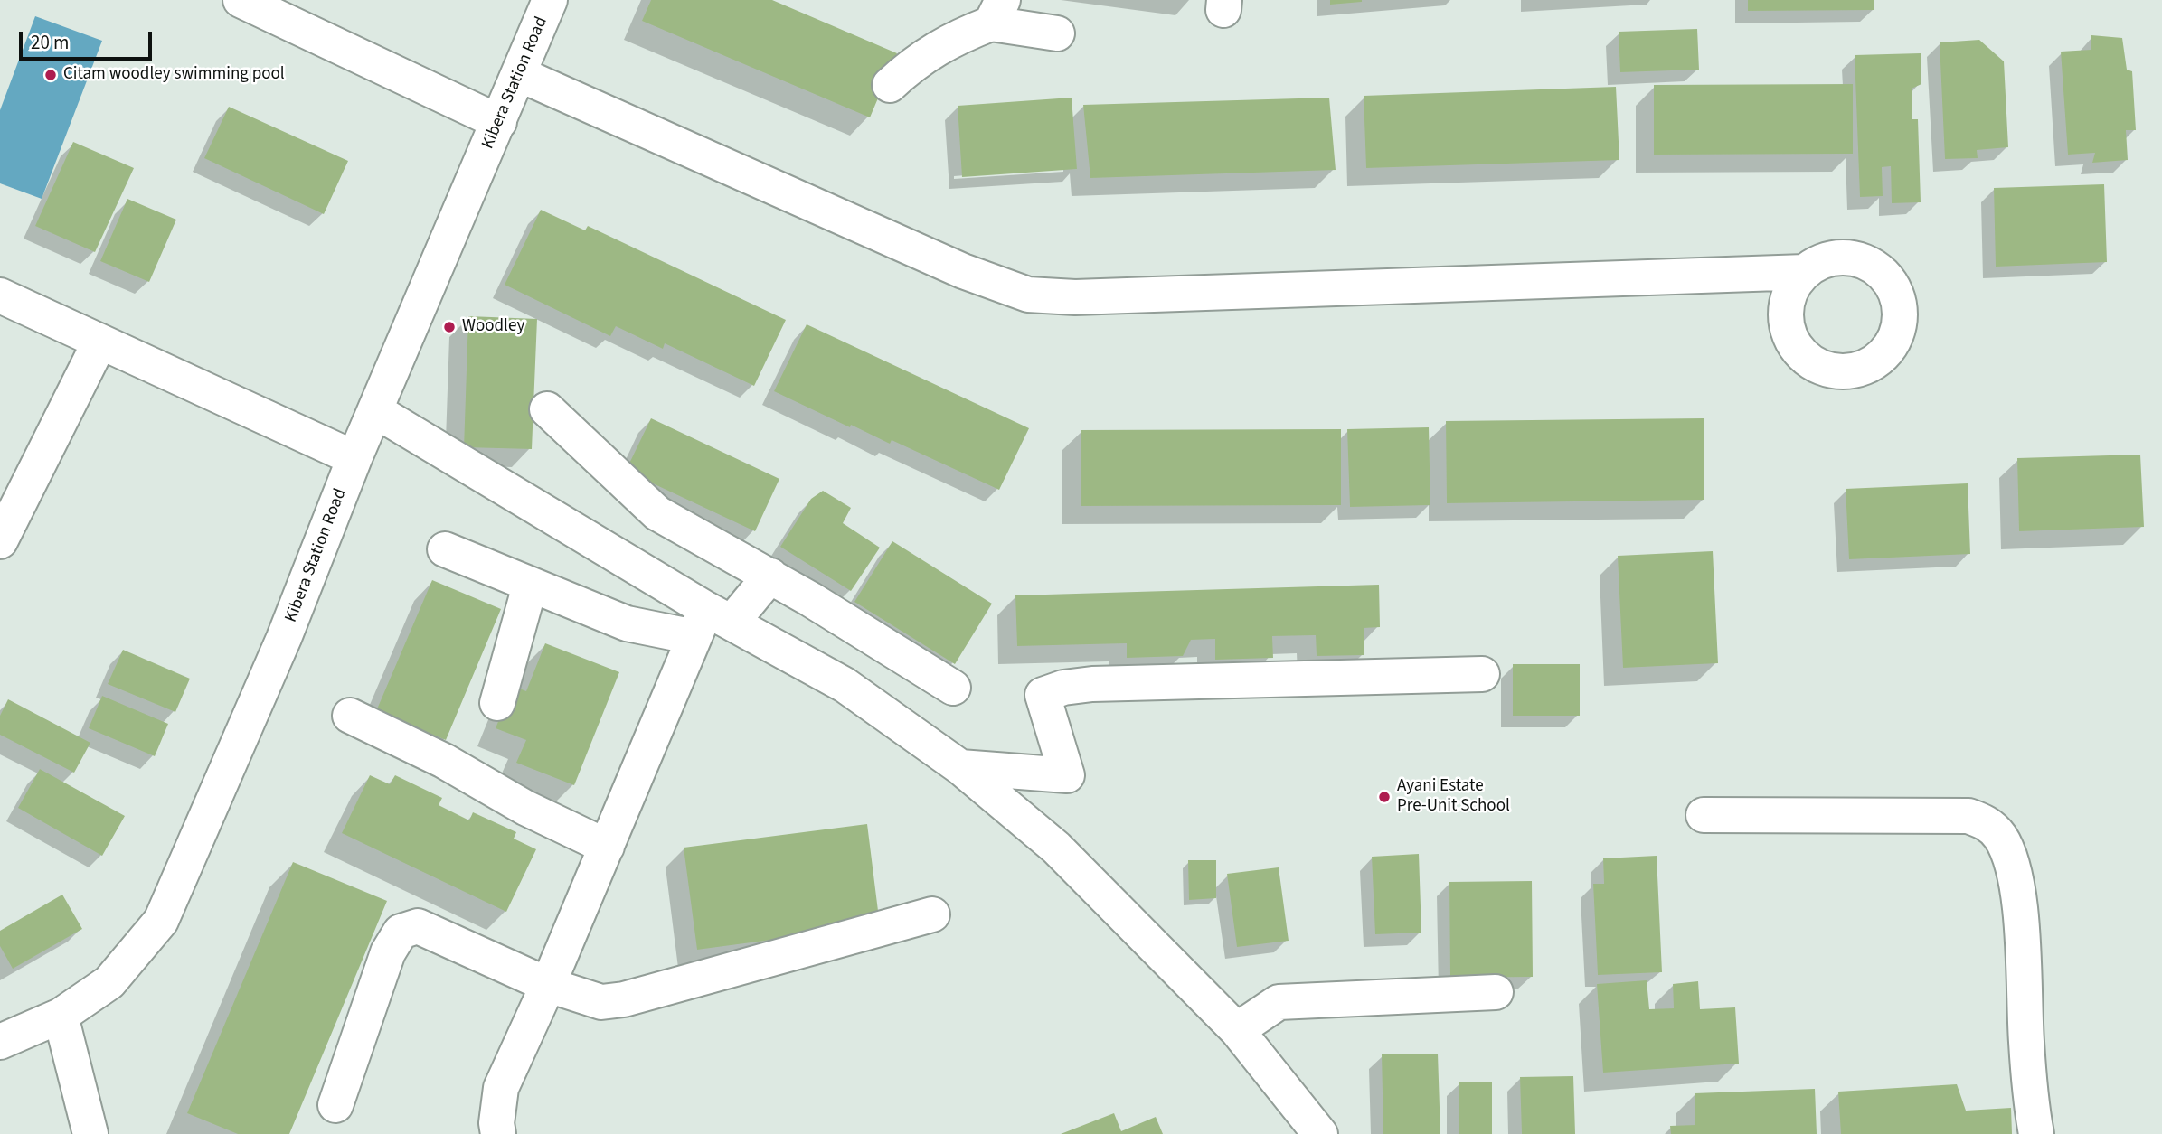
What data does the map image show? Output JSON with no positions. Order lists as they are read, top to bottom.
{
  "streets": {
    "street": ["Kibera Station Road"]
  },
  "places": ["Citam woodley swimming pool", "Woodley", "Ayani Estate Pre-Unit School"],
  "scale_bar": "20 m"
}
